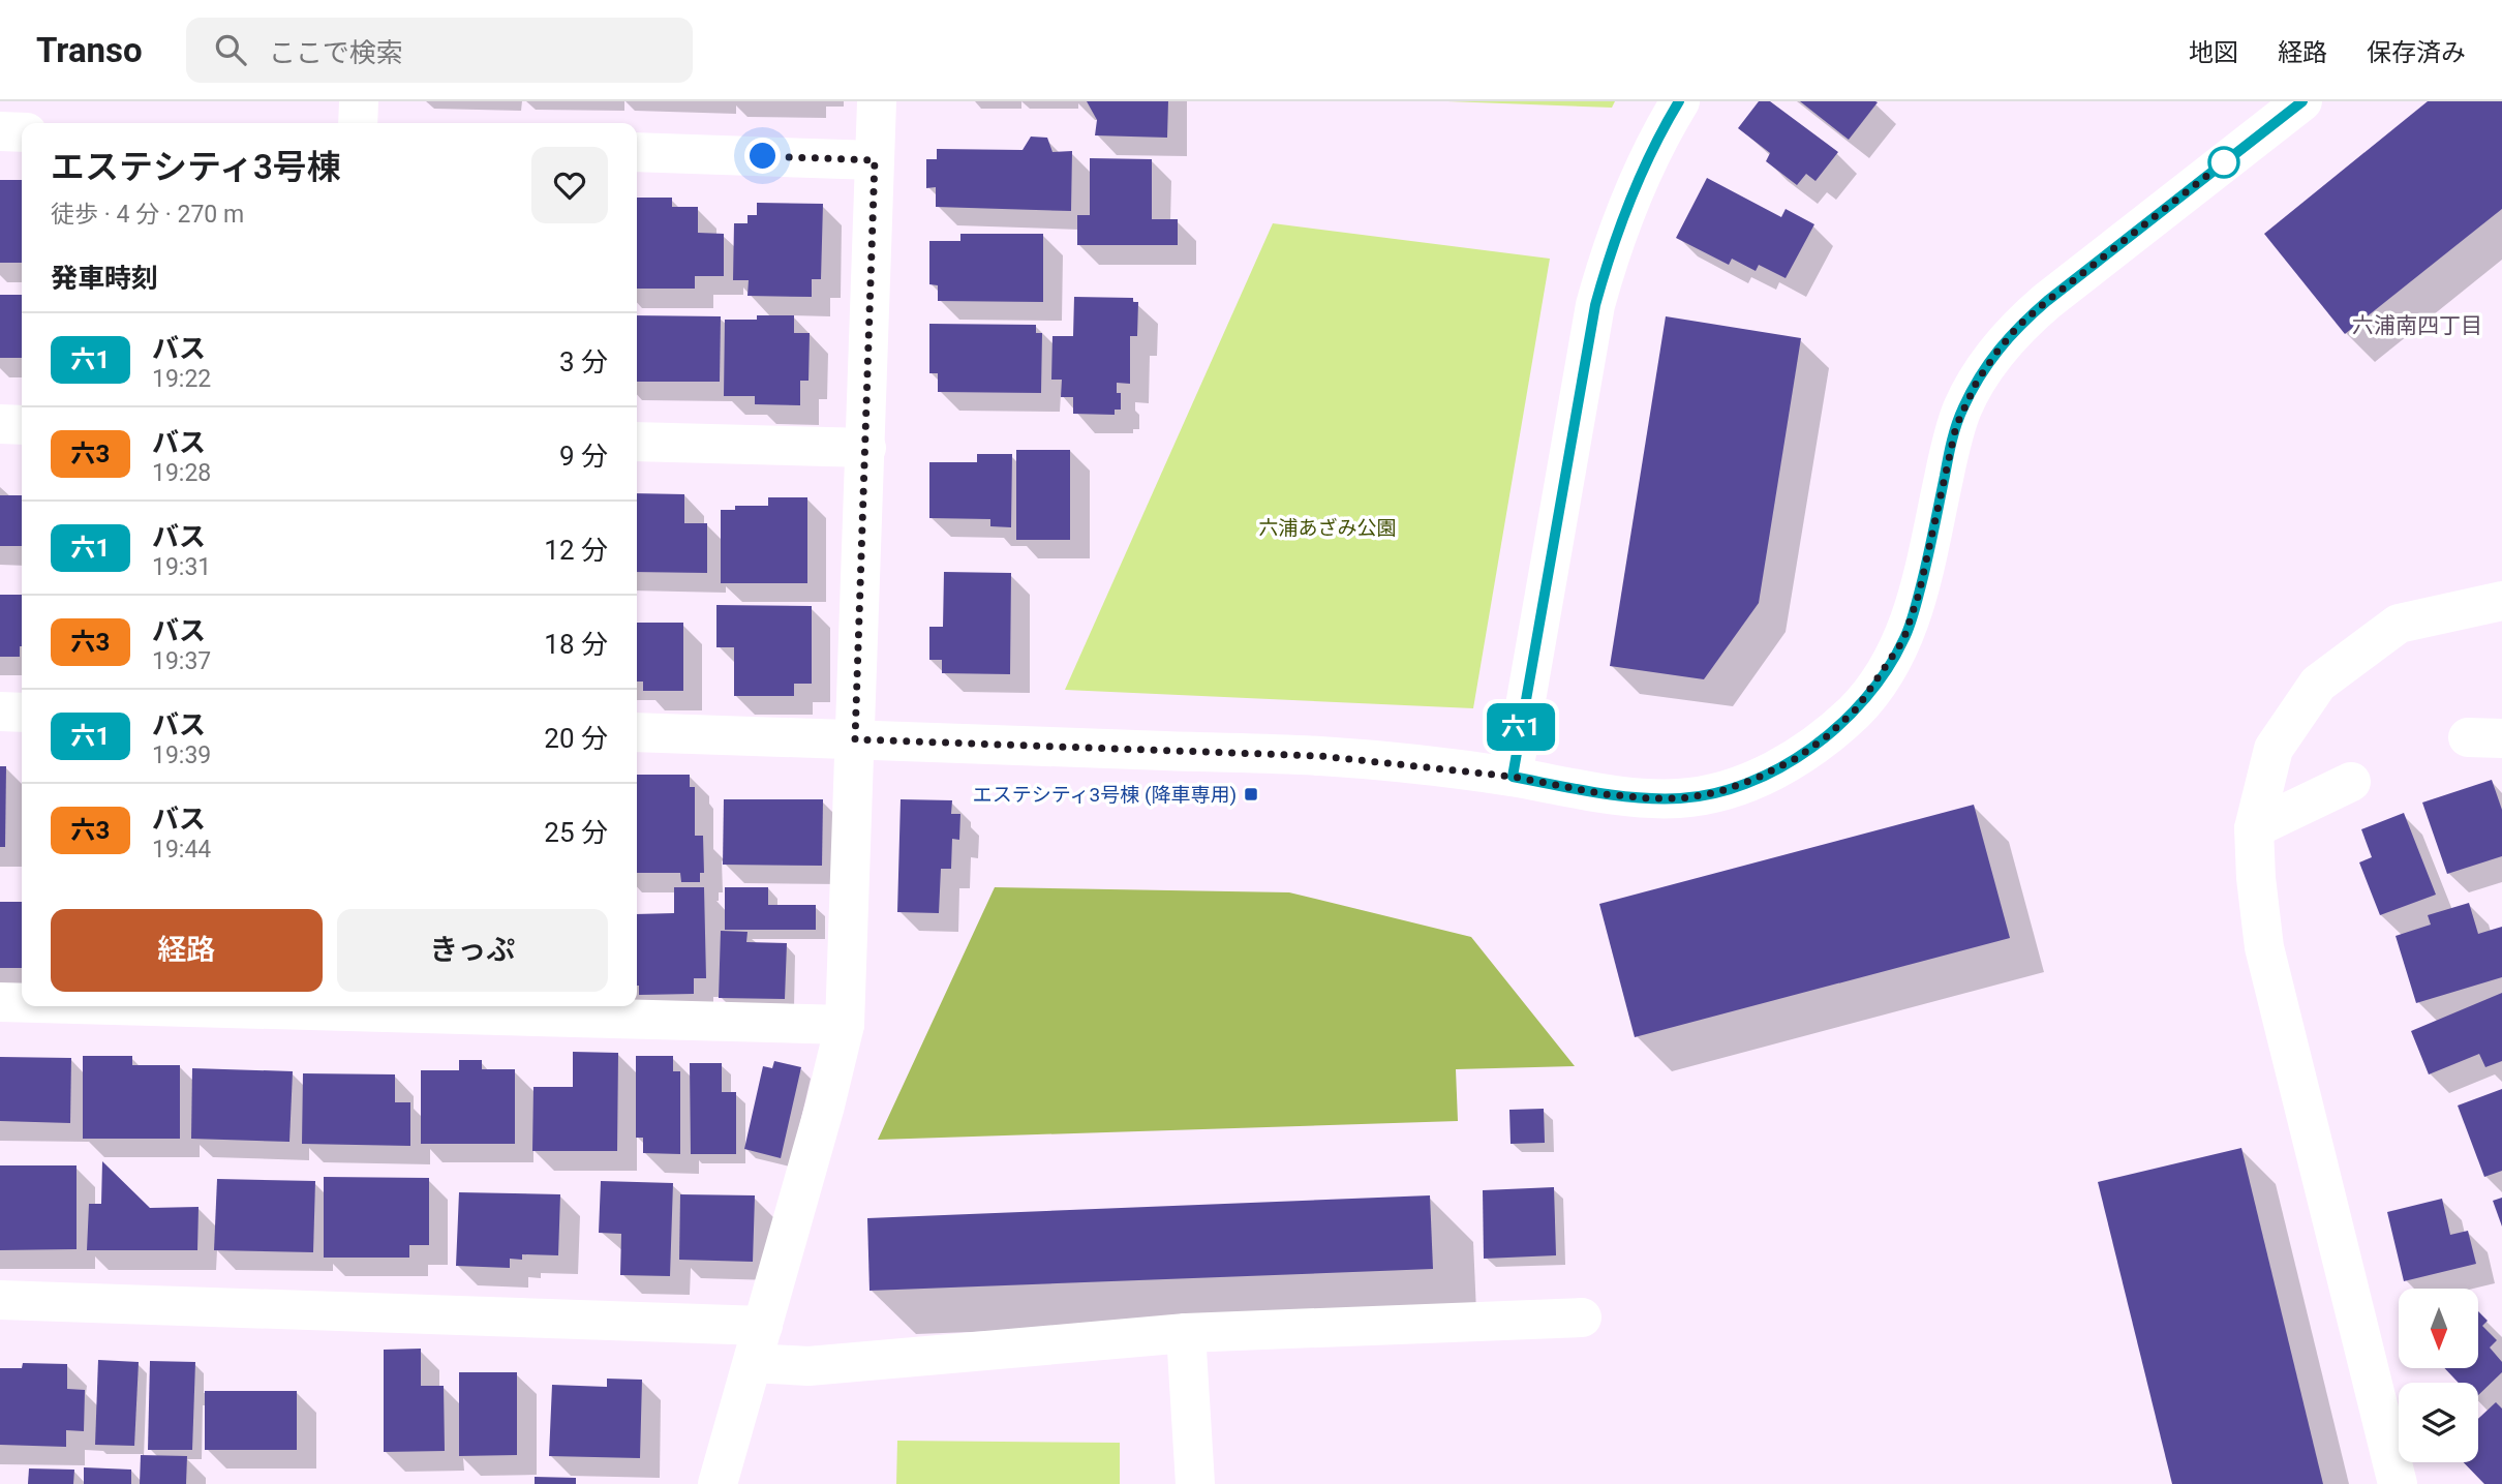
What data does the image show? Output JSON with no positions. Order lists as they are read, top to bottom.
{
  "districts": ["六浦南四丁目"],
  "parks": ["六浦あざみ公園"],
  "places": {
    "transit": ["エステシティ3号棟 (降車専用)"]
  },
  "lines": ["bus line 六1"],
  "north": "bottom",
  "page": {
    "header": "Transo",
    "search": "ここで検索",
    "nav": ["地図", "経路", "保存済み"],
    "on_map": "六1",
    "heading": [
      ["エステシティ3号棟", "徒歩 · 4 分 · 270 m"],
      "発車時刻"
    ],
    "list": [
      {
        "mark": "六1",
        "name": "バス",
        "note": "19:22",
        "value": "3 分"
      },
      {
        "mark": "六3",
        "name": "バス",
        "note": "19:28",
        "value": "9 分"
      },
      {
        "mark": "六1",
        "name": "バス",
        "note": "19:31",
        "value": "12 分"
      },
      {
        "mark": "六3",
        "name": "バス",
        "note": "19:37",
        "value": "18 分"
      },
      {
        "mark": "六1",
        "name": "バス",
        "note": "19:39",
        "value": "20 分"
      },
      {
        "mark": "六3",
        "name": "バス",
        "note": "19:44",
        "value": "25 分"
      }
    ],
    "buttons": ["経路", "きっぷ"]
  }
}
